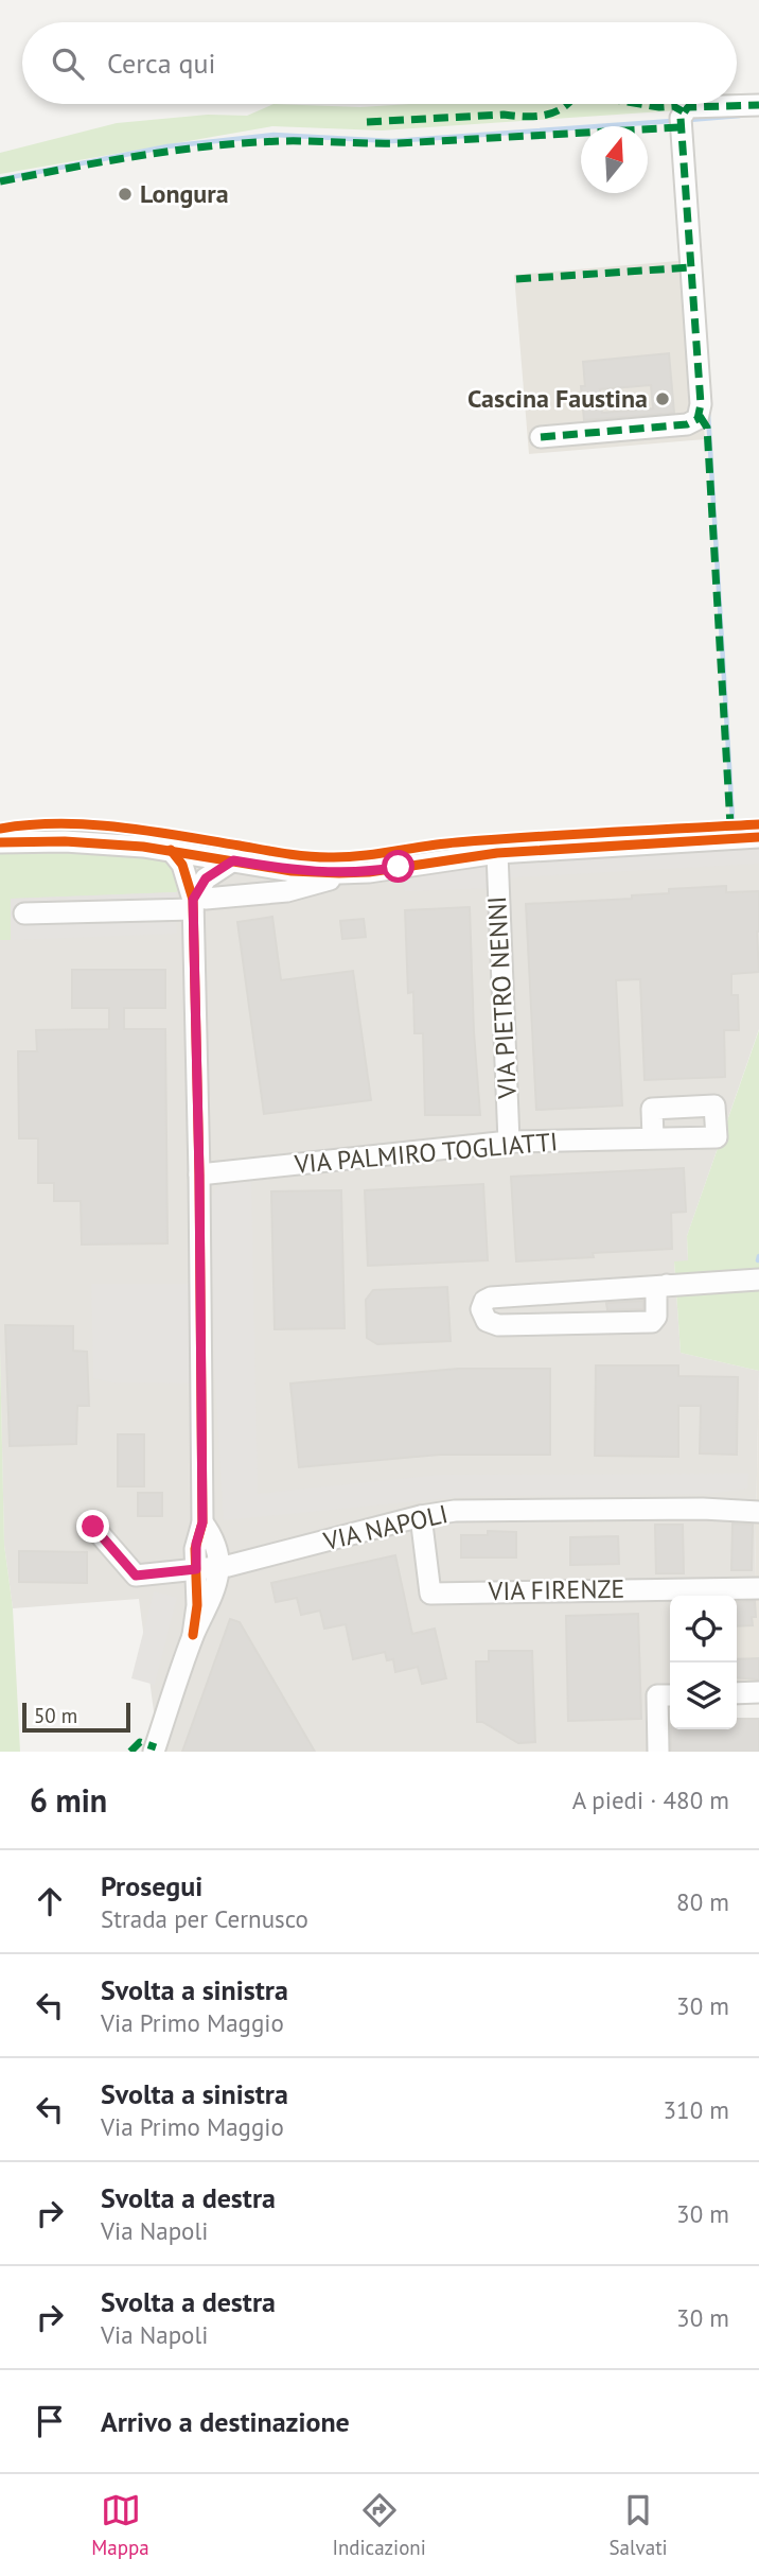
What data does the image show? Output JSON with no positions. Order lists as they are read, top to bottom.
{
  "streets": {
    "street": [
      "VIA PIETRO NENNI",
      "VIA PALMIRO TOGLIATTI",
      "VIA NAPOLI",
      "VIA FIRENZE"
    ]
  },
  "crossings": [
    ["VIA PIETRO NENNI", "VIA PALMIRO TOGLIATTI"],
    ["VIA NAPOLI", "VIA FIRENZE"]
  ],
  "places": ["Longura", "Cascina Faustina"],
  "scale_bar": "50 m",
  "north": "top",
  "page": {
    "search": "Cerca qui",
    "scale": "50 m",
    "heading": ["6 min", "A piedi · 480 m"],
    "list": [
      ["Prosegui", "Strada per Cernusco", "80 m"],
      ["Svolta a sinistra", "Via Primo Maggio", "30 m"],
      ["Svolta a sinistra", "Via Primo Maggio", "310 m"],
      ["Svolta a destra", "Via Napoli", "30 m"],
      ["Svolta a destra", "Via Napoli", "30 m"],
      "Arrivo a destinazione"
    ],
    "nav": ["Mappa", "Indicazioni", "Salvati"]
  }
}
